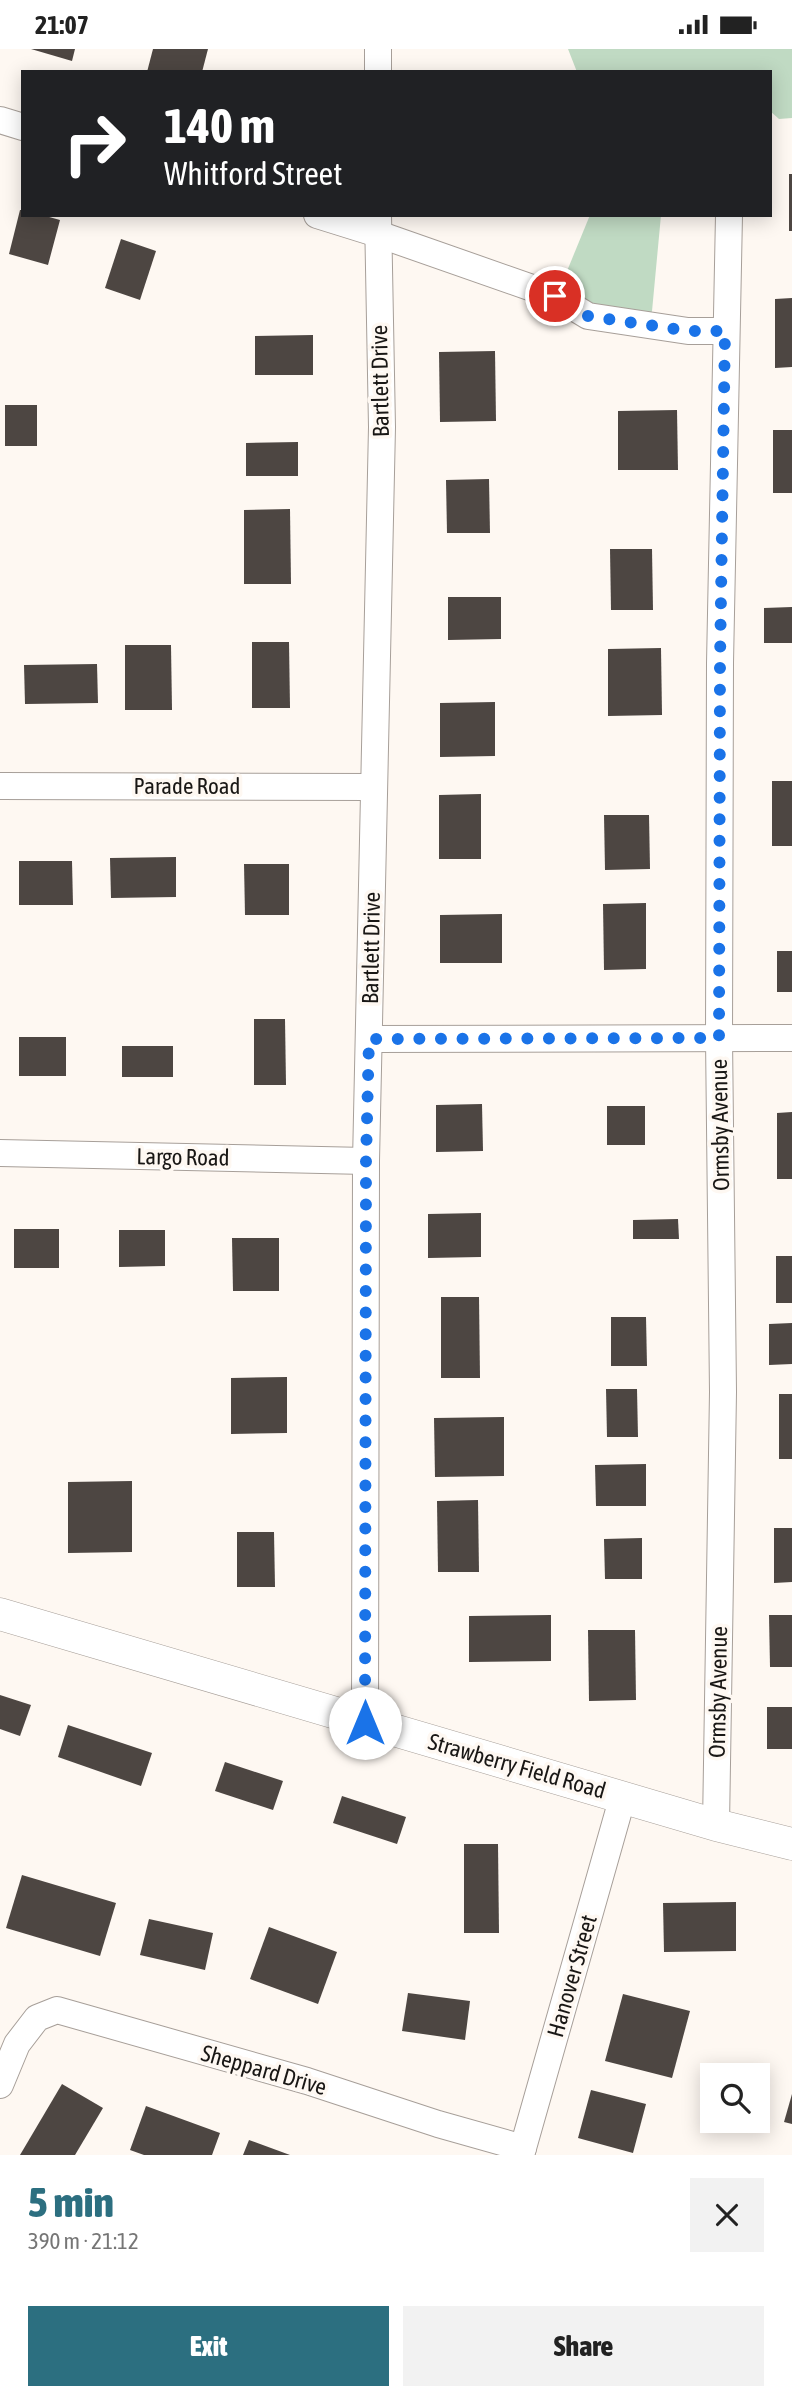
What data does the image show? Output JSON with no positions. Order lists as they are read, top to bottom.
{
  "streets": {
    "street": [
      "Bartlett Drive",
      "Parade Road",
      "Ormsby Avenue",
      "Largo Road",
      "Strawberry Field Road",
      "Hanover Street",
      "Sheppard Drive"
    ]
  },
  "crossings": [
    ["Bartlett Drive", "Parade Road"],
    ["Bartlett Drive", "Largo Road"],
    ["Bartlett Drive", "Strawberry Field Road"],
    ["Ormsby Avenue", "Strawberry Field Road"],
    ["Strawberry Field Road", "Hanover Street"],
    ["Hanover Street", "Sheppard Drive"]
  ],
  "page": {
    "status": "21:07",
    "turn": ["140 m", "Whitford Street"],
    "heading": ["5 min", "390 m · 21:12"],
    "buttons": ["Exit", "Share"]
  }
}
